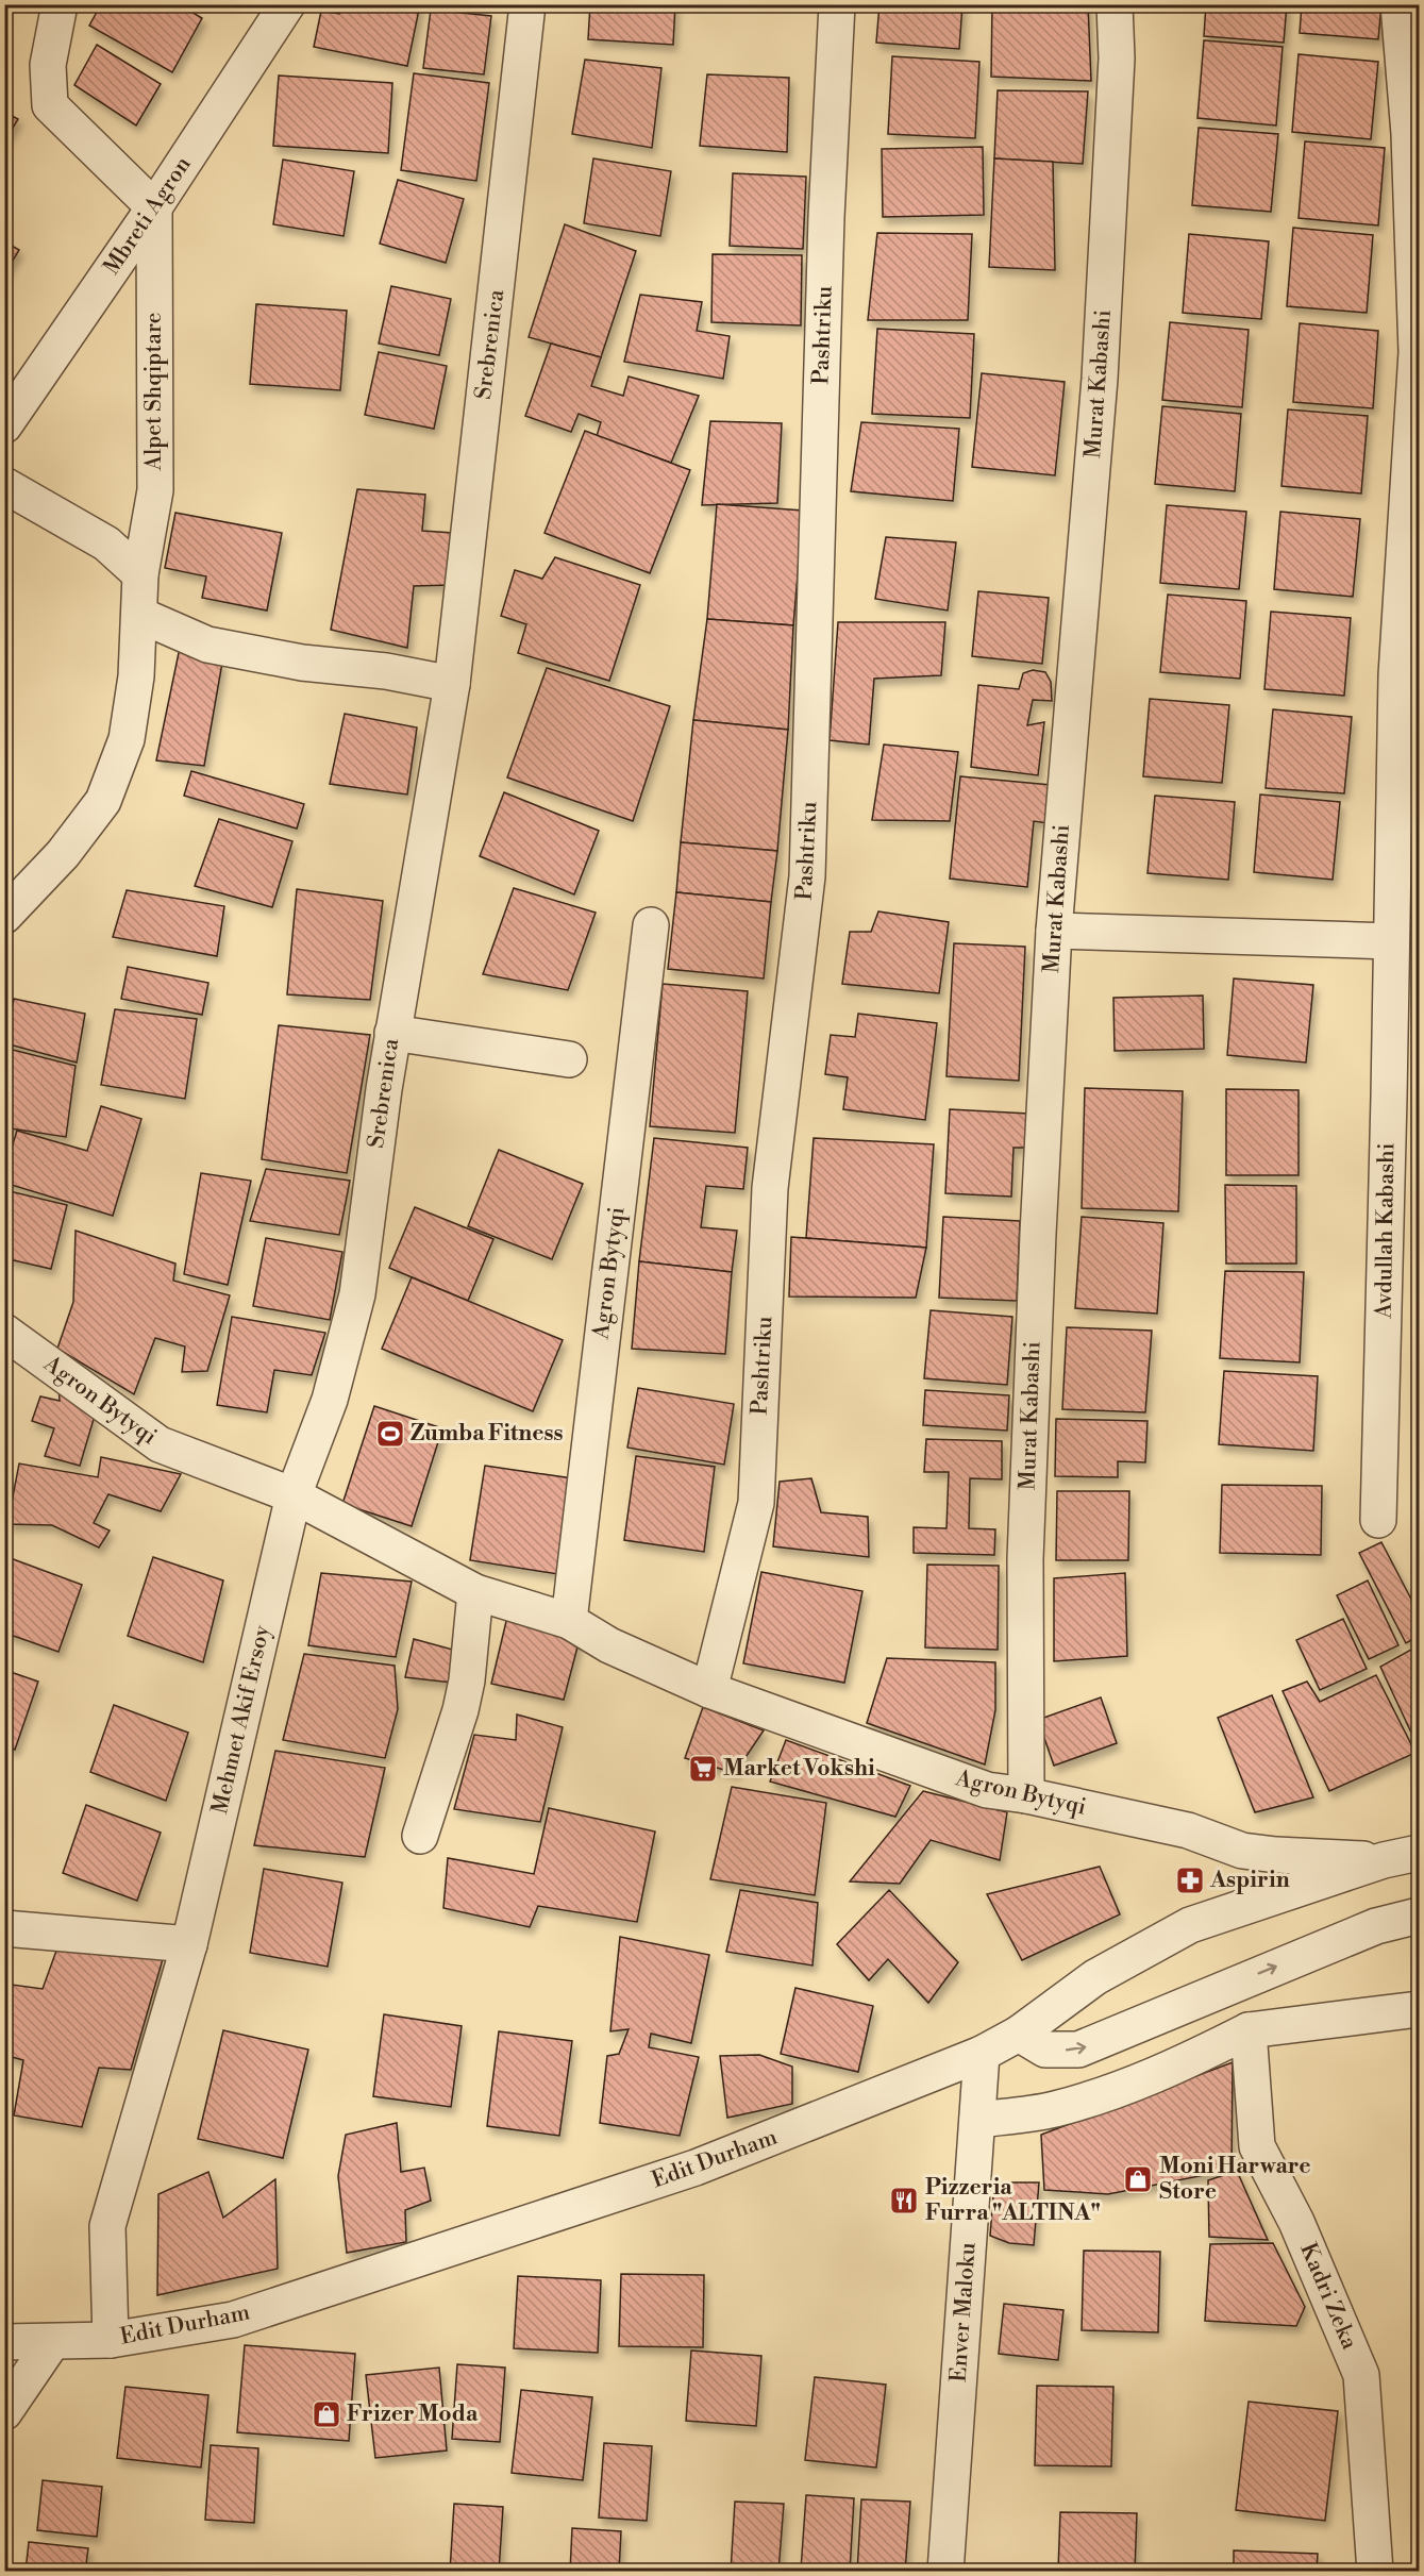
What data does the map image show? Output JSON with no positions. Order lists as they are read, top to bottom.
{
  "streets": {
    "street": [
      "Mbreti Agron",
      "Pashtriku",
      "Srebrenica",
      "Murat Kabashi",
      "Alpet Shqiptare",
      "Avdullah Kabashi",
      "Agron Bytyqi",
      "Mehmet Akif Ersoy",
      "Edit Durham",
      "Kadri Zeka",
      "Enver Maloku"
    ]
  },
  "crossings": [
    ["Mbreti Agron", "Alpet Shqiptare"],
    ["Pashtriku", "Agron Bytyqi"],
    ["Srebrenica", "Agron Bytyqi"],
    ["Srebrenica", "Mehmet Akif Ersoy"],
    ["Murat Kabashi", "Agron Bytyqi"],
    ["Agron Bytyqi", "Mehmet Akif Ersoy"],
    ["Agron Bytyqi", "Edit Durham"],
    ["Mehmet Akif Ersoy", "Edit Durham"],
    ["Edit Durham", "Enver Maloku"]
  ],
  "places": {
    "sports": ["Zumba Fitness"],
    "supermarket": ["Market Vokshi"],
    "pharmacy": ["Aspirin"],
    "shop": ["Moni Harware Store", "Frizer Moda"],
    "restaurant": ["Pizzeria Furra \"ALTINA\""]
  }
}
